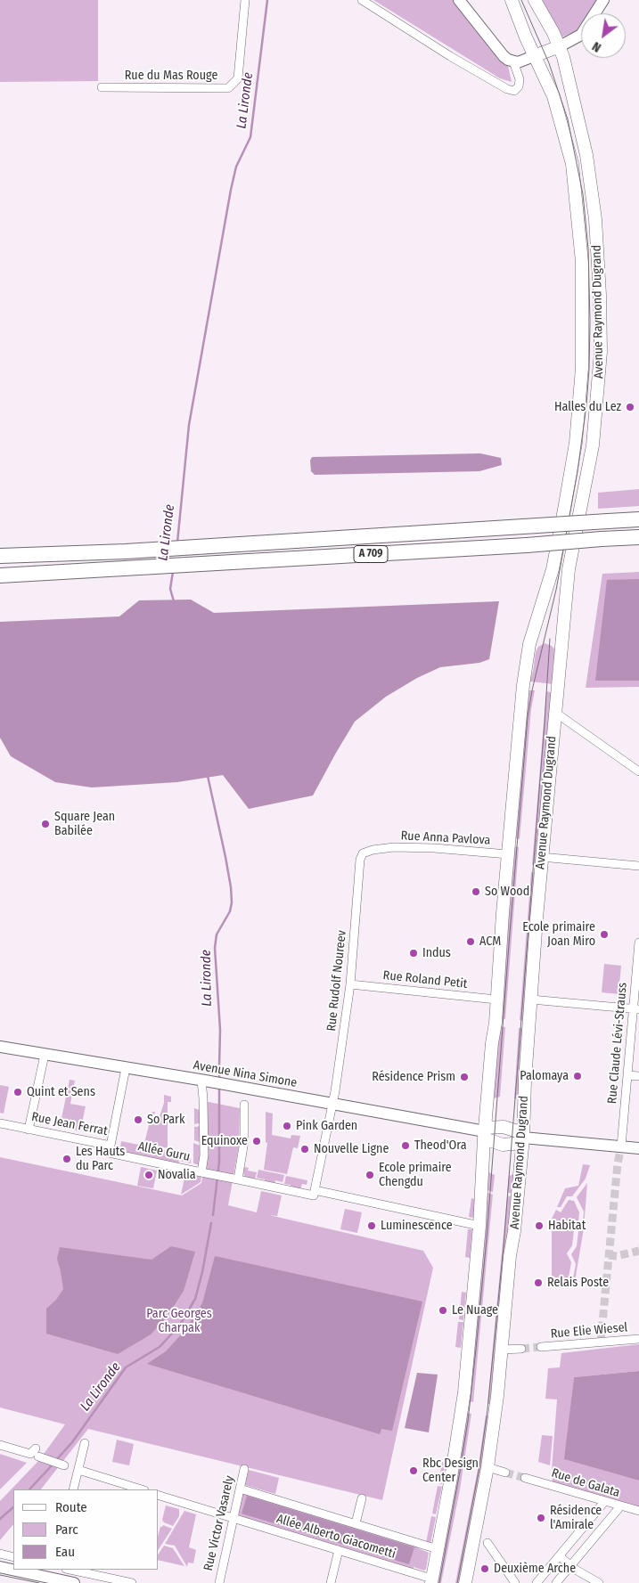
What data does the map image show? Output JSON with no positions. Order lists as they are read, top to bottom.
{
  "streets": {
    "highway": ["A 709"],
    "main road": ["Avenue Raymond Dugrand"],
    "street": [
      "Rue du Mas Rouge",
      "Rue Anna Pavlova",
      "Rue Roland Petit",
      "Rue Rudolf Noureev",
      "Rue Claude Lévi-Strauss",
      "Avenue Nina Simone",
      "Rue Jean Ferrat",
      "Allée Guru",
      "Rue Elie Wiesel",
      "Rue de Galata",
      "Rue Victor Vasarely",
      "Allée Alberto Giacometti"
    ]
  },
  "crossings": [
    ["Avenue Raymond Dugrand", "Rue Anna Pavlova"],
    ["Avenue Raymond Dugrand", "Rue Roland Petit"],
    ["Avenue Raymond Dugrand", "Avenue Nina Simone"],
    ["Rue Anna Pavlova", "Rue Rudolf Noureev"],
    ["Rue Roland Petit", "Rue Rudolf Noureev"],
    ["Rue Rudolf Noureev", "Avenue Nina Simone"],
    ["Avenue Nina Simone", "Rue Jean Ferrat"],
    ["Avenue Nina Simone", "Allée Guru"],
    ["Rue Victor Vasarely", "Allée Alberto Giacometti"]
  ],
  "water": ["La Lironde"],
  "parks": ["Parc Georges Charpak"],
  "places": [
    "Halles du Lez",
    "Square Jean Babilée",
    "So Wood",
    "Ecole primaire Joan Miro",
    "ACM",
    "Indus",
    "Palomaya",
    "Résidence Prism",
    "Quint et Sens",
    "So Park",
    "Pink Garden",
    "Equinoxe",
    "Theod'Ora",
    "Nouvelle Ligne",
    "Les Hauts du Parc",
    "Novalia",
    "Ecole primaire Chengdu",
    "Luminescence",
    "Habitat",
    "Relais Poste",
    "Le Nuage",
    "Rbc Design Center",
    "Résidence l'Amirale",
    "Deuxième Arche"
  ],
  "legend": ["Route", "Parc", "Eau"],
  "north": "bottom left"
}
